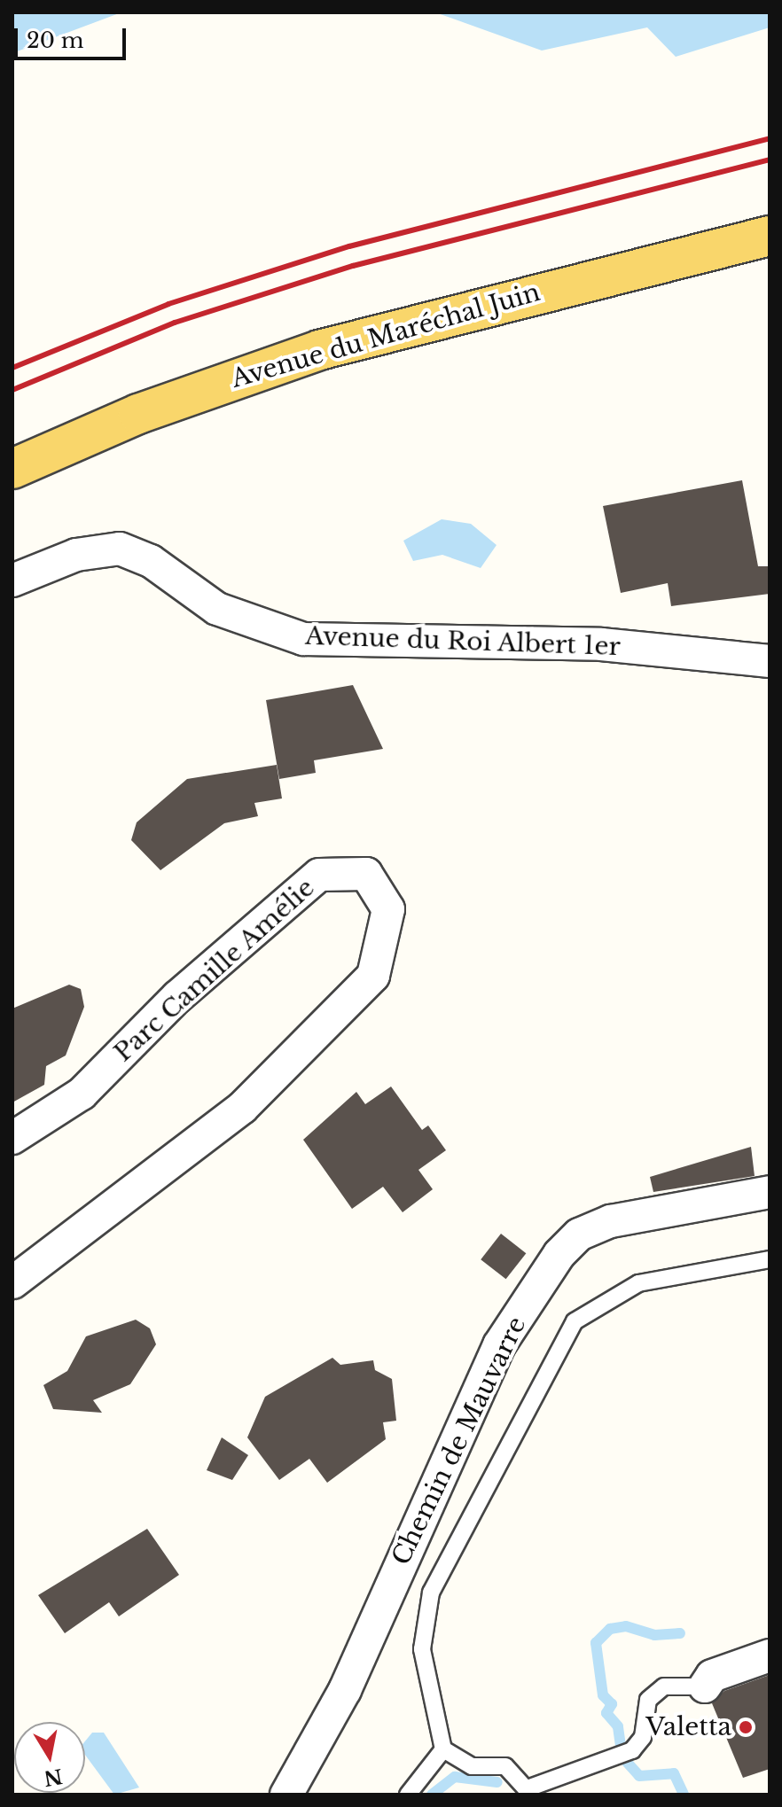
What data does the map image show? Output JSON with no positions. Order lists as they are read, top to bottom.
{
  "streets": {
    "main road": ["Avenue du Maréchal Juin"],
    "street": ["Avenue du Roi Albert 1er", "Parc Camille Amélie", "Chemin de Mauvarre"]
  },
  "places": ["Valetta"],
  "scale_bar": "20 m",
  "north": "bottom"
}
